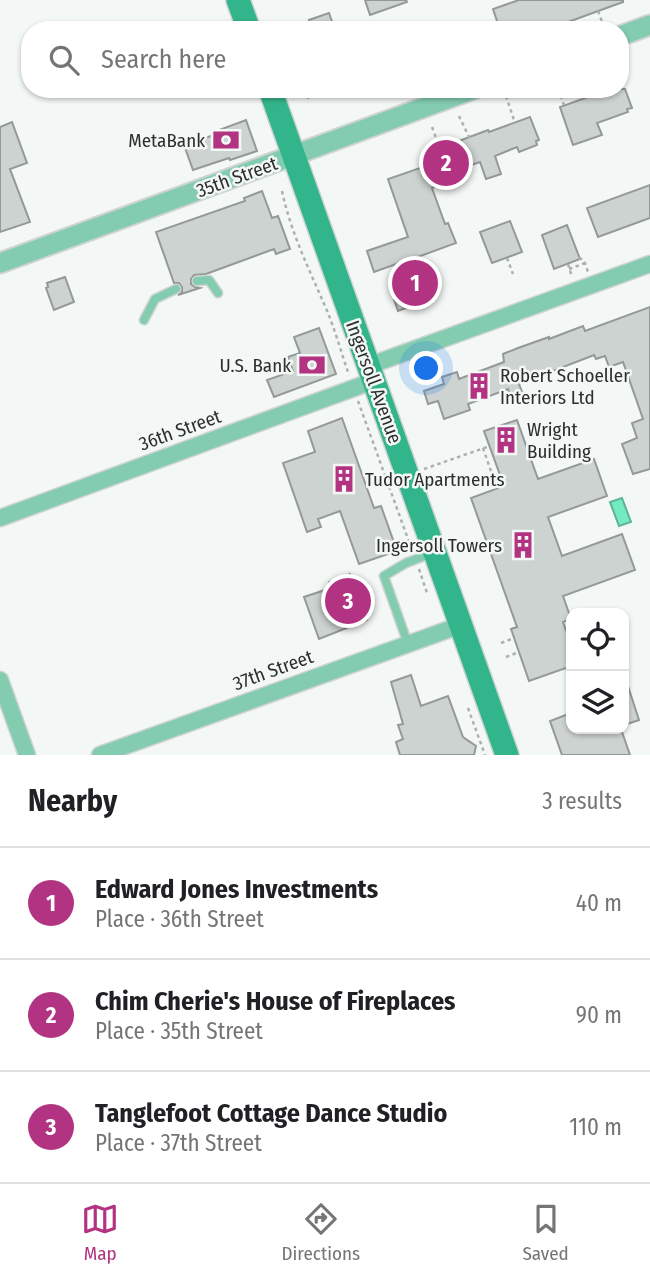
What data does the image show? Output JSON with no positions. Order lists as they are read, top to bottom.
{
  "streets": {
    "main road": ["Ingersoll Avenue"],
    "street": ["35th Street", "36th Street", "37th Street"]
  },
  "crossings": [
    ["35th Street", "Ingersoll Avenue"],
    ["Ingersoll Avenue", "36th Street"],
    ["Ingersoll Avenue", "37th Street"]
  ],
  "places": {
    "bank": ["MetaBank", "U.S. Bank"],
    "building": [
      "Robert Schoeller Interiors Ltd",
      "Wright Building",
      "Tudor Apartments",
      "Ingersoll Towers"
    ]
  },
  "page": {
    "search": "Search here",
    "pins": ["2", "1", "3"],
    "heading": ["Nearby", "3 results"],
    "list": [
      {
        "mark": "1",
        "name": "Edward Jones Investments",
        "note": "Place · 36th Street",
        "value": "40 m"
      },
      {
        "mark": "2",
        "name": "Chim Cherie's House of Fireplaces",
        "note": "Place · 35th Street",
        "value": "90 m"
      },
      {
        "mark": "3",
        "name": "Tanglefoot Cottage Dance Studio",
        "note": "Place · 37th Street",
        "value": "110 m"
      }
    ],
    "nav": ["Map", "Directions", "Saved"]
  }
}
